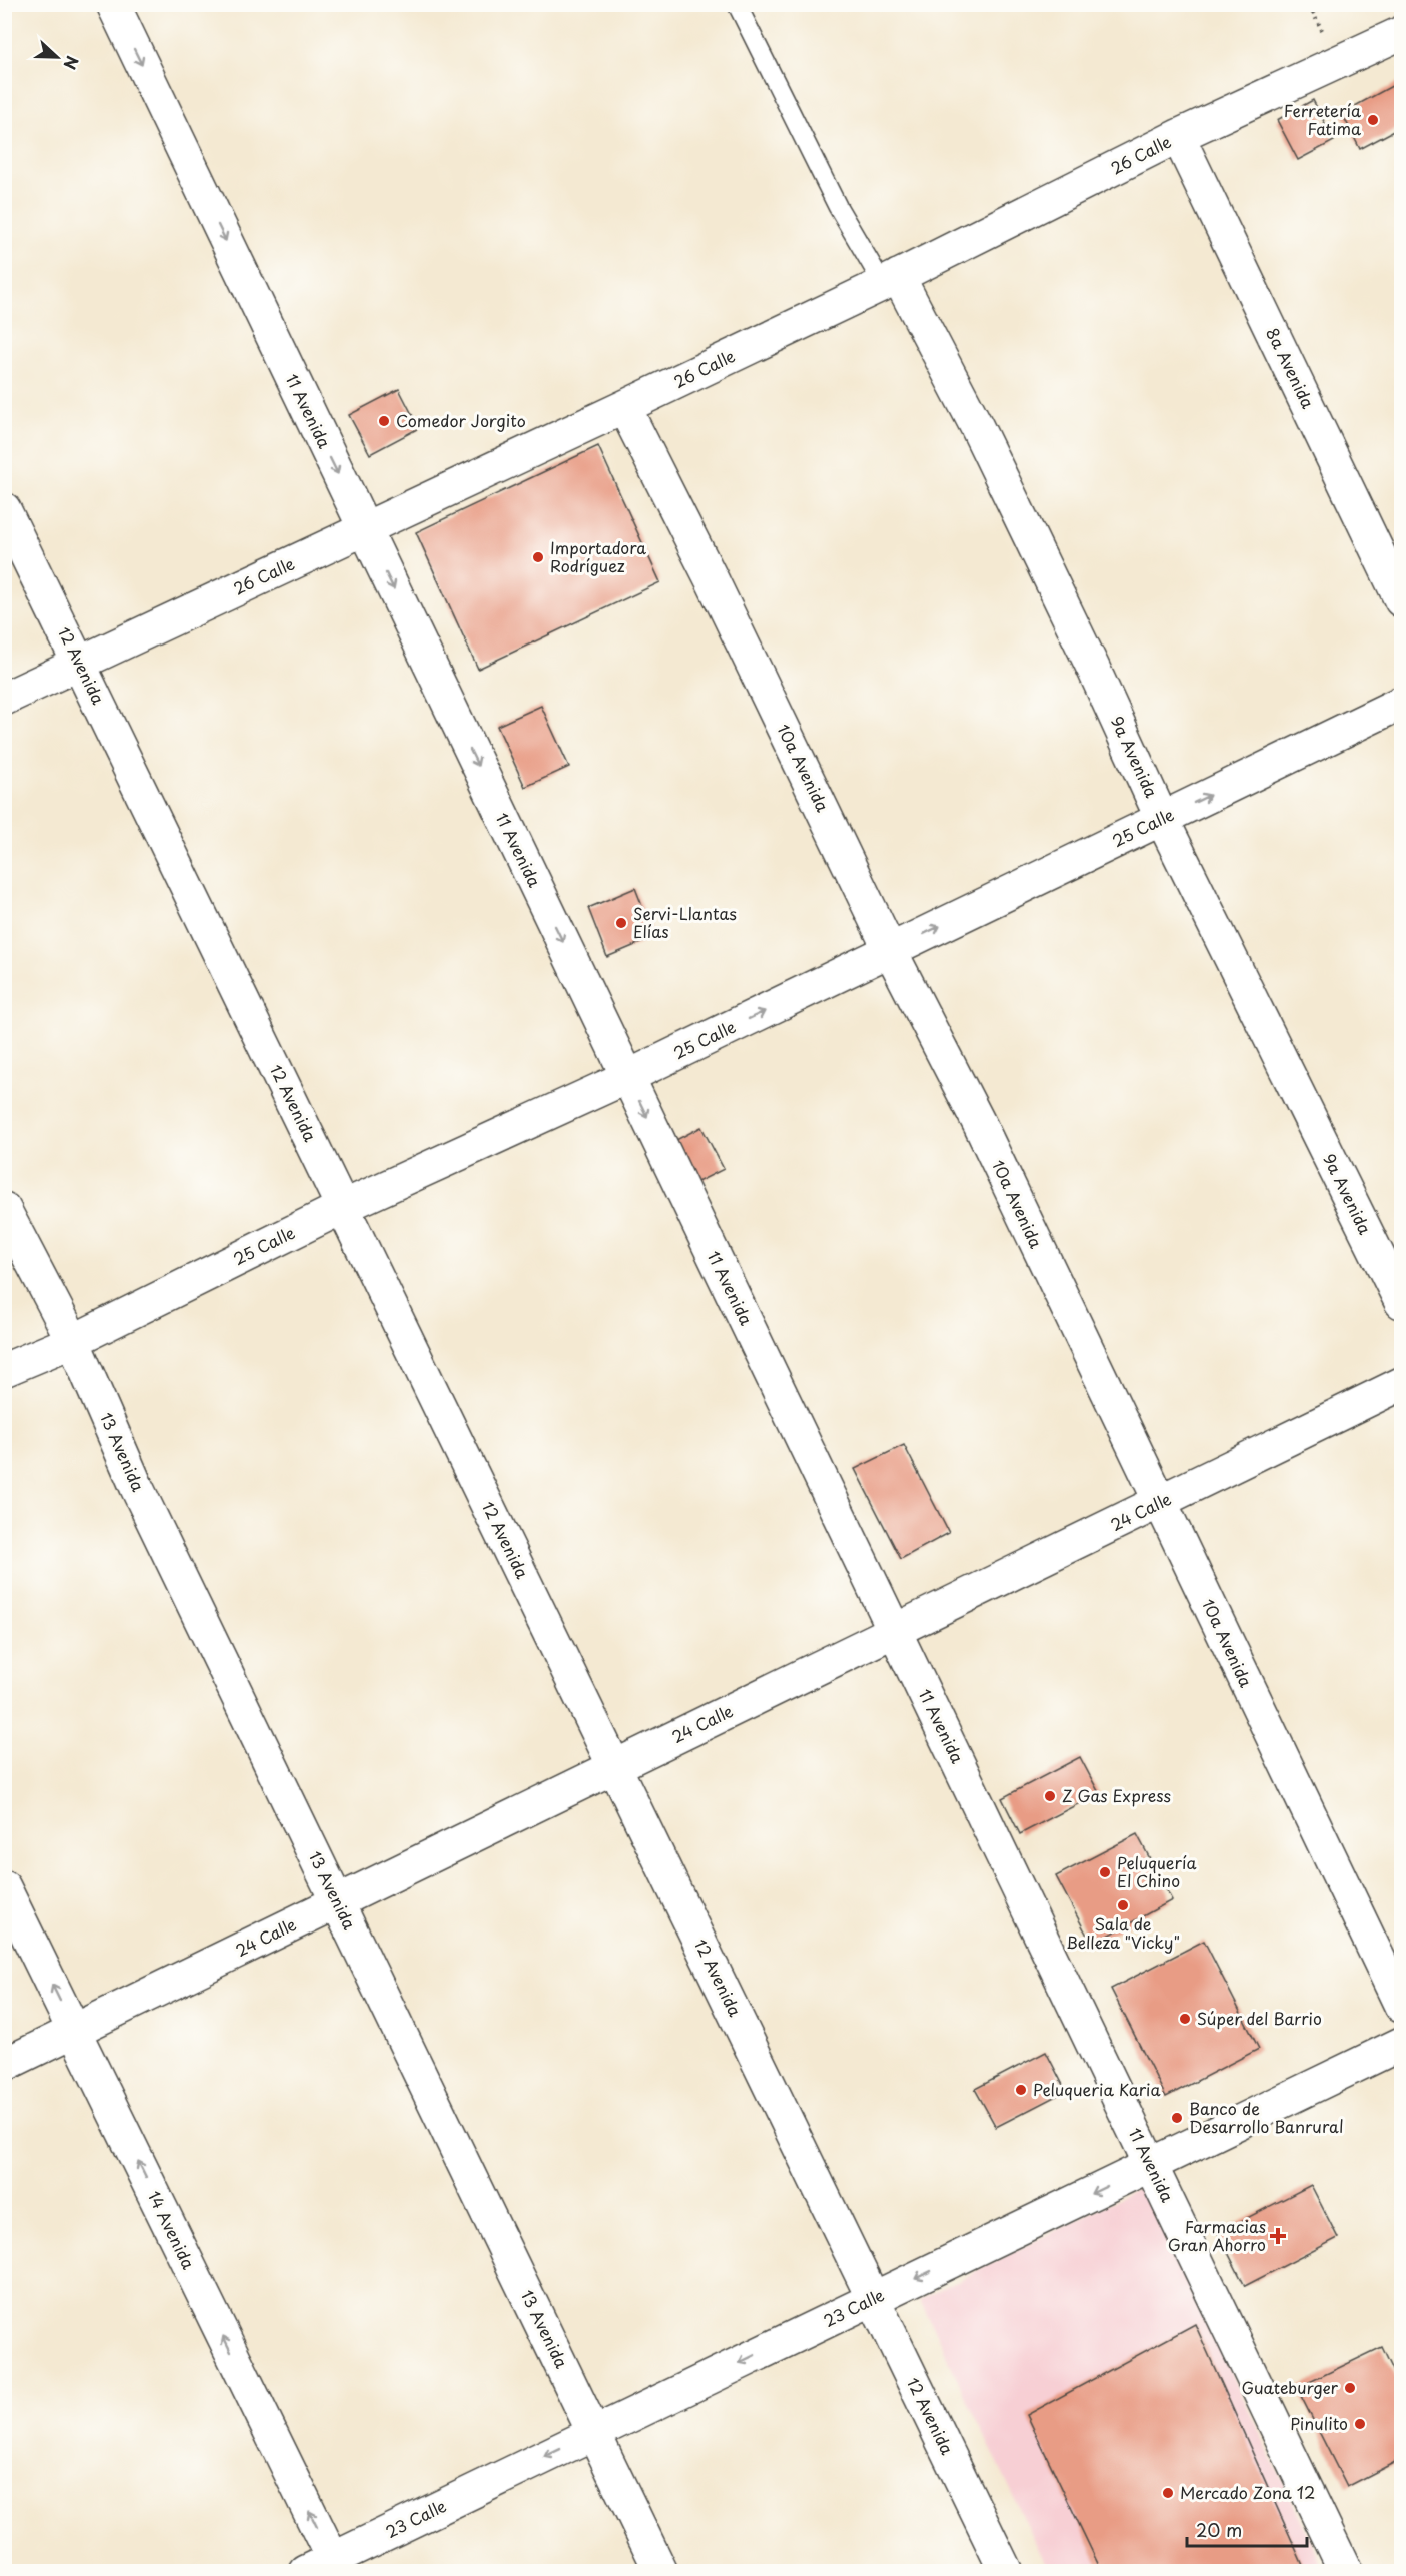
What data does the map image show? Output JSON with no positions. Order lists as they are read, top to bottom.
{
  "streets": {
    "street": [
      "26 Calle",
      "8a Avenida",
      "11 Avenida",
      "12 Avenida",
      "9a Avenida",
      "10a Avenida",
      "25 Calle",
      "13 Avenida",
      "24 Calle",
      "14 Avenida",
      "23 Calle"
    ]
  },
  "crossings": [
    ["26 Calle", "8a Avenida"],
    ["26 Calle", "11 Avenida"],
    ["26 Calle", "12 Avenida"],
    ["26 Calle", "9a Avenida"],
    ["26 Calle", "10a Avenida"],
    ["11 Avenida", "25 Calle"],
    ["11 Avenida", "24 Calle"],
    ["11 Avenida", "23 Calle"],
    ["12 Avenida", "25 Calle"],
    ["12 Avenida", "24 Calle"],
    ["12 Avenida", "23 Calle"],
    ["9a Avenida", "25 Calle"],
    ["10a Avenida", "25 Calle"],
    ["10a Avenida", "24 Calle"],
    ["25 Calle", "13 Avenida"],
    ["13 Avenida", "24 Calle"],
    ["13 Avenida", "23 Calle"],
    ["24 Calle", "14 Avenida"],
    ["14 Avenida", "23 Calle"]
  ],
  "one_way": [
    "11 Avenida",
    "25 Calle",
    "14 Avenida",
    "23 Calle"
  ],
  "places": {
    "other": [
      "Ferretería Fatima",
      "Comedor Jorgito",
      "Importadora Rodríguez",
      "Servi-Llantas Elías",
      "Z Gas Express",
      "Peluquería El Chino",
      "Sala de Belleza \"Vicky\"",
      "Súper del Barrio",
      "Peluqueria Karia",
      "Banco de Desarrollo Banrural",
      "Guateburger",
      "Pinulito",
      "Mercado Zona 12"
    ],
    "health": ["Farmacias Gran Ahorro"]
  },
  "scale_bar": "20 m",
  "north": "right"
}
